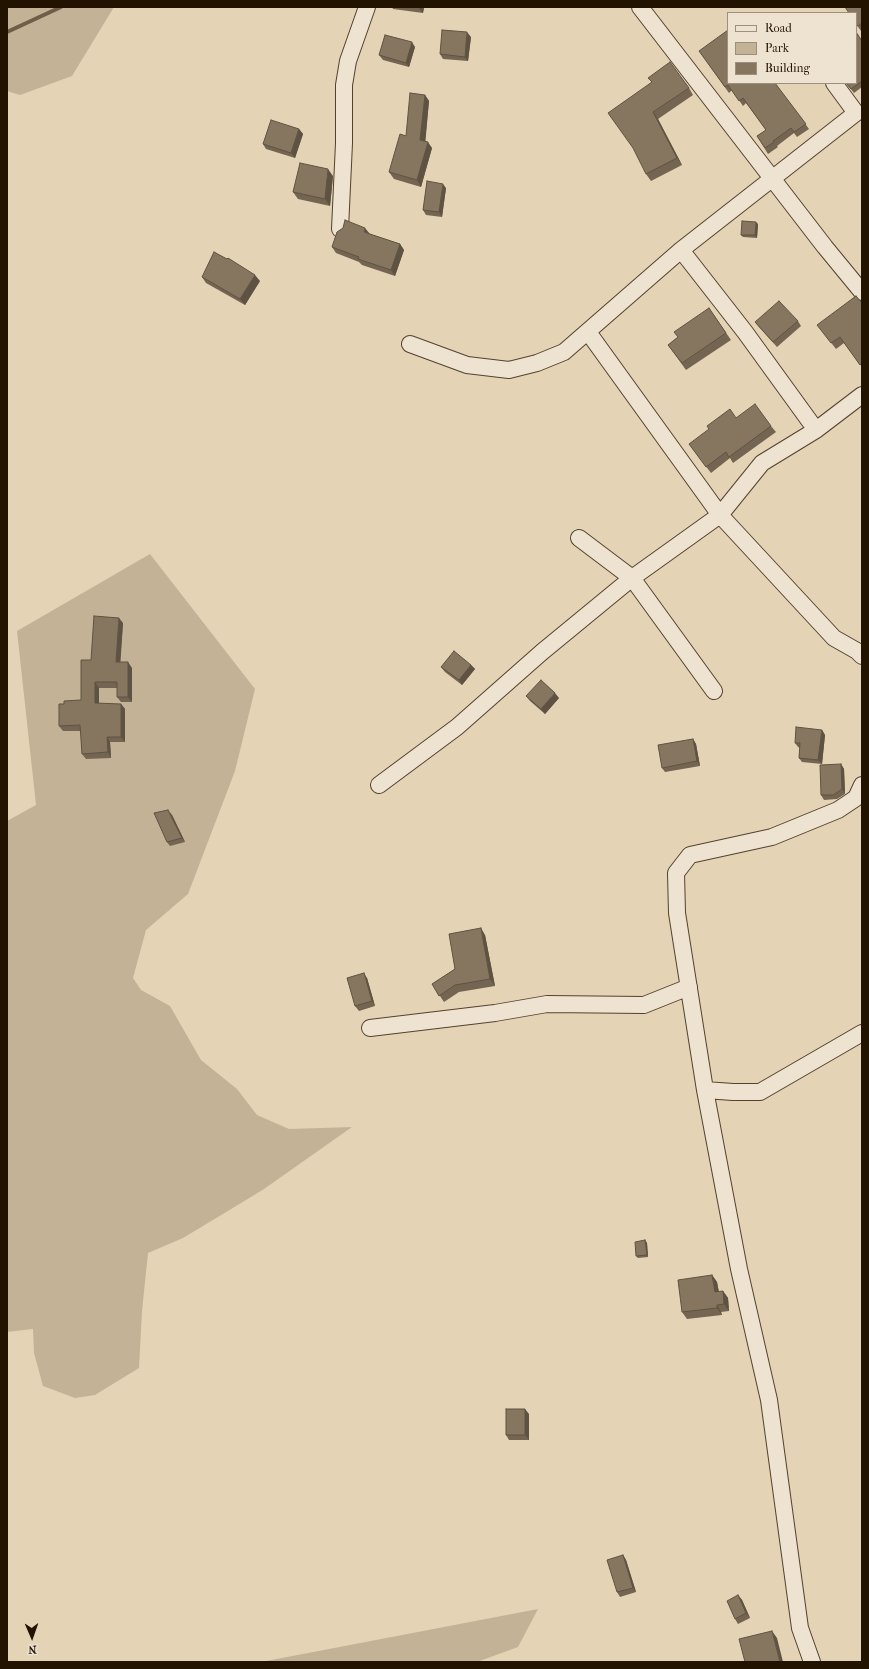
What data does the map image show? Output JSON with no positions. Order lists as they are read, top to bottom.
{
  "legend": ["Road", "Park", "Building"],
  "north": "bottom"
}
